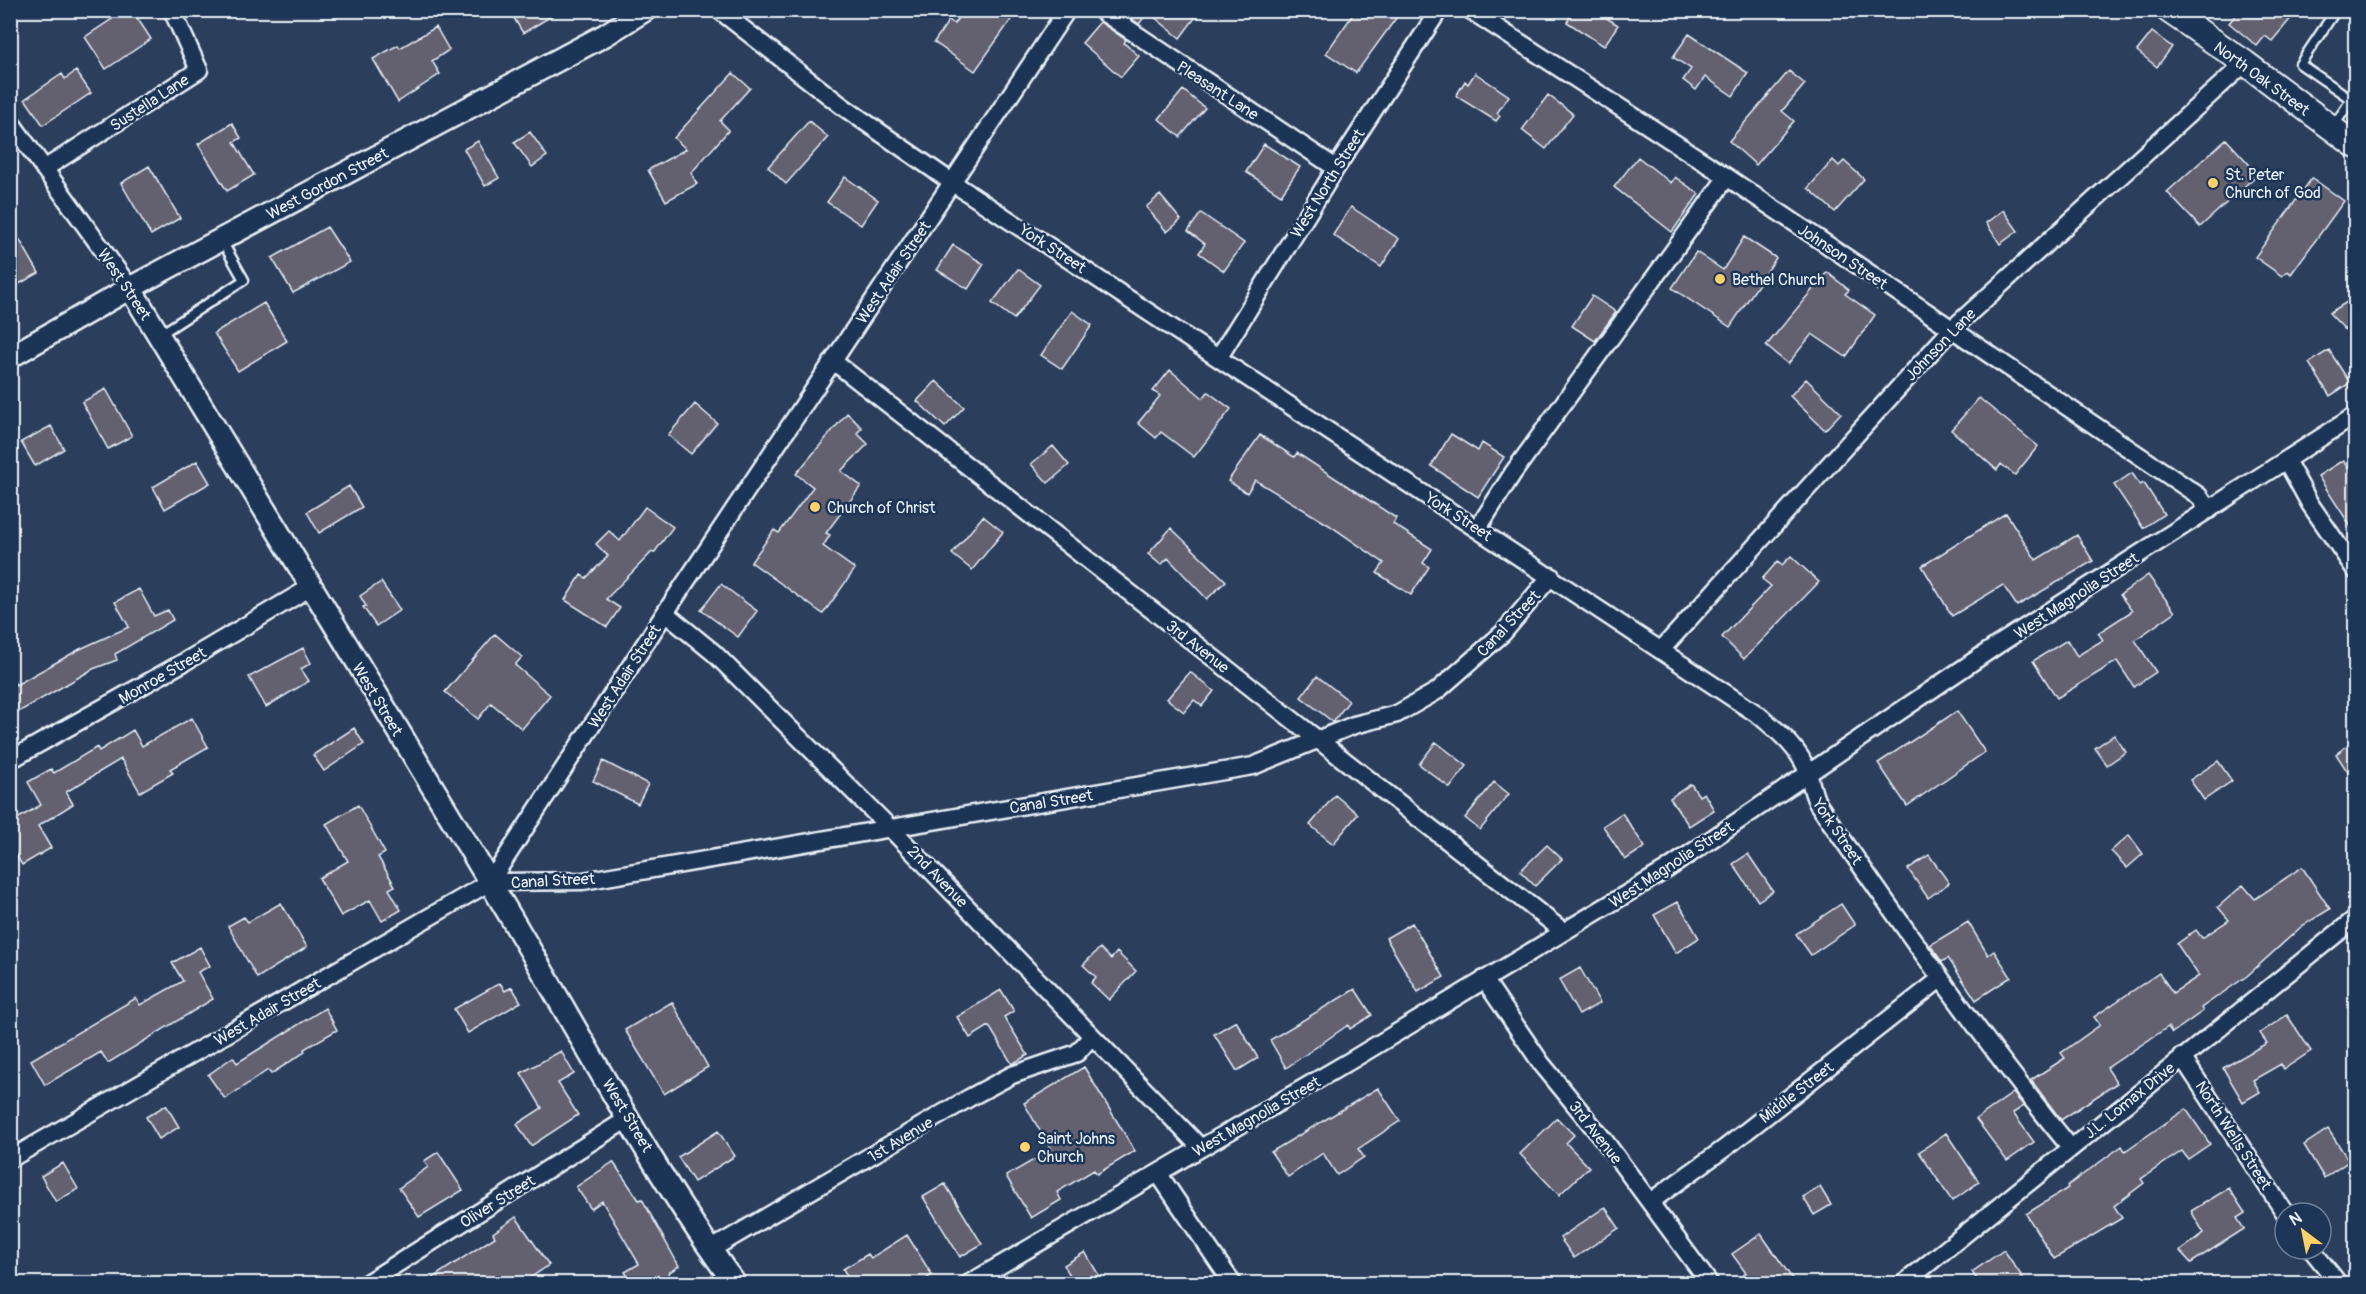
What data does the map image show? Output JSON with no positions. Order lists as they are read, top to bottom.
{
  "streets": {
    "main road": ["North Oak Street"],
    "street": [
      "Pleasant Lane",
      "Sustella Lane",
      "West Gordon Street",
      "West North Street",
      "York Street",
      "Johnson Street",
      "West Adair Street",
      "West Street",
      "Johnson Lane",
      "West Magnolia Street",
      "Canal Street",
      "3rd Avenue",
      "Monroe Street",
      "2nd Avenue",
      "Middle Street",
      "J.L. Lomax Drive",
      "North Wells Street",
      "1st Avenue",
      "Oliver Street"
    ]
  },
  "crossings": [
    ["North Oak Street", "Johnson Lane"],
    ["Pleasant Lane", "West North Street"],
    ["Sustella Lane", "West Street"],
    ["West Gordon Street", "West Street"],
    ["West North Street", "York Street"],
    ["York Street", "West Adair Street"],
    ["York Street", "Johnson Lane"],
    ["York Street", "West Magnolia Street"],
    ["York Street", "Canal Street"],
    ["York Street", "Middle Street"],
    ["York Street", "J.L. Lomax Drive"],
    ["Johnson Street", "Johnson Lane"],
    ["Johnson Street", "West Magnolia Street"],
    ["West Adair Street", "West Street"],
    ["West Adair Street", "Canal Street"],
    ["West Adair Street", "3rd Avenue"],
    ["West Adair Street", "2nd Avenue"],
    ["West Street", "Canal Street"],
    ["West Street", "Monroe Street"],
    ["West Street", "1st Avenue"],
    ["West Street", "Oliver Street"],
    ["West Magnolia Street", "3rd Avenue"],
    ["West Magnolia Street", "2nd Avenue"],
    ["Canal Street", "3rd Avenue"],
    ["Canal Street", "2nd Avenue"],
    ["3rd Avenue", "Middle Street"],
    ["2nd Avenue", "1st Avenue"],
    ["J.L. Lomax Drive", "North Wells Street"]
  ],
  "places": [
    "St. Peter Church of God",
    "Bethel Church",
    "Church of Christ",
    "Saint Johns Church"
  ],
  "north": "top left"
}
